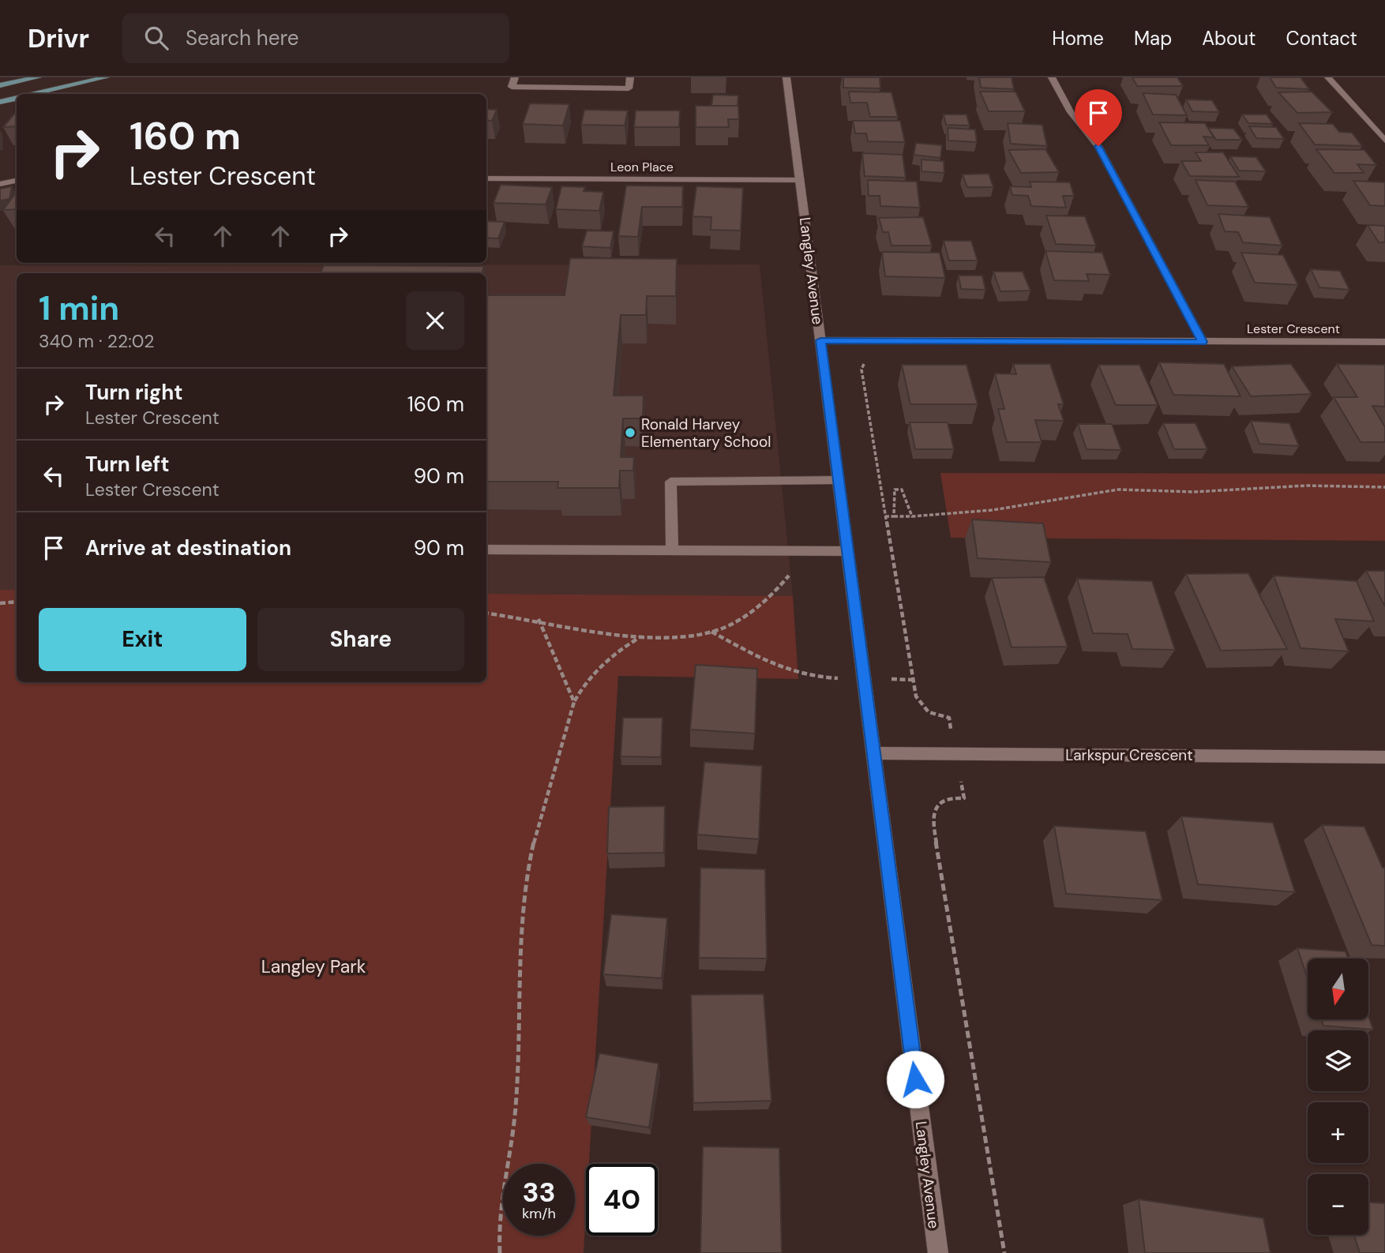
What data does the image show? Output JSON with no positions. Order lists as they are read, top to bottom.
{
  "streets": {
    "street": [
      "Leon Place",
      "Langley Avenue",
      "Lester Crescent",
      "Larkspur Crescent"
    ]
  },
  "crossings": [
    ["Leon Place", "Langley Avenue"],
    ["Langley Avenue", "Lester Crescent"],
    ["Langley Avenue", "Larkspur Crescent"]
  ],
  "parks": ["Langley Park"],
  "places": ["Ronald Harvey Elementary School"],
  "north": "bottom",
  "page": {
    "header": "Drivr",
    "search": "Search here",
    "nav": [
      "Home",
      "Map",
      "About",
      "Contact"
    ],
    "turn": ["160 m", "Lester Crescent"],
    "heading": ["1 min", "340 m · 22:02"],
    "list": [
      {
        "name": "Turn right",
        "note": "Lester Crescent",
        "value": "160 m"
      },
      {
        "name": "Turn left",
        "note": "Lester Crescent",
        "value": "90 m"
      },
      {
        "name": "Arrive at destination",
        "value": "90 m"
      }
    ],
    "buttons": ["Exit", "Share"],
    "map_buttons": ["+", "−"],
    "speed": "33 km/h",
    "limit": "40"
  }
}
